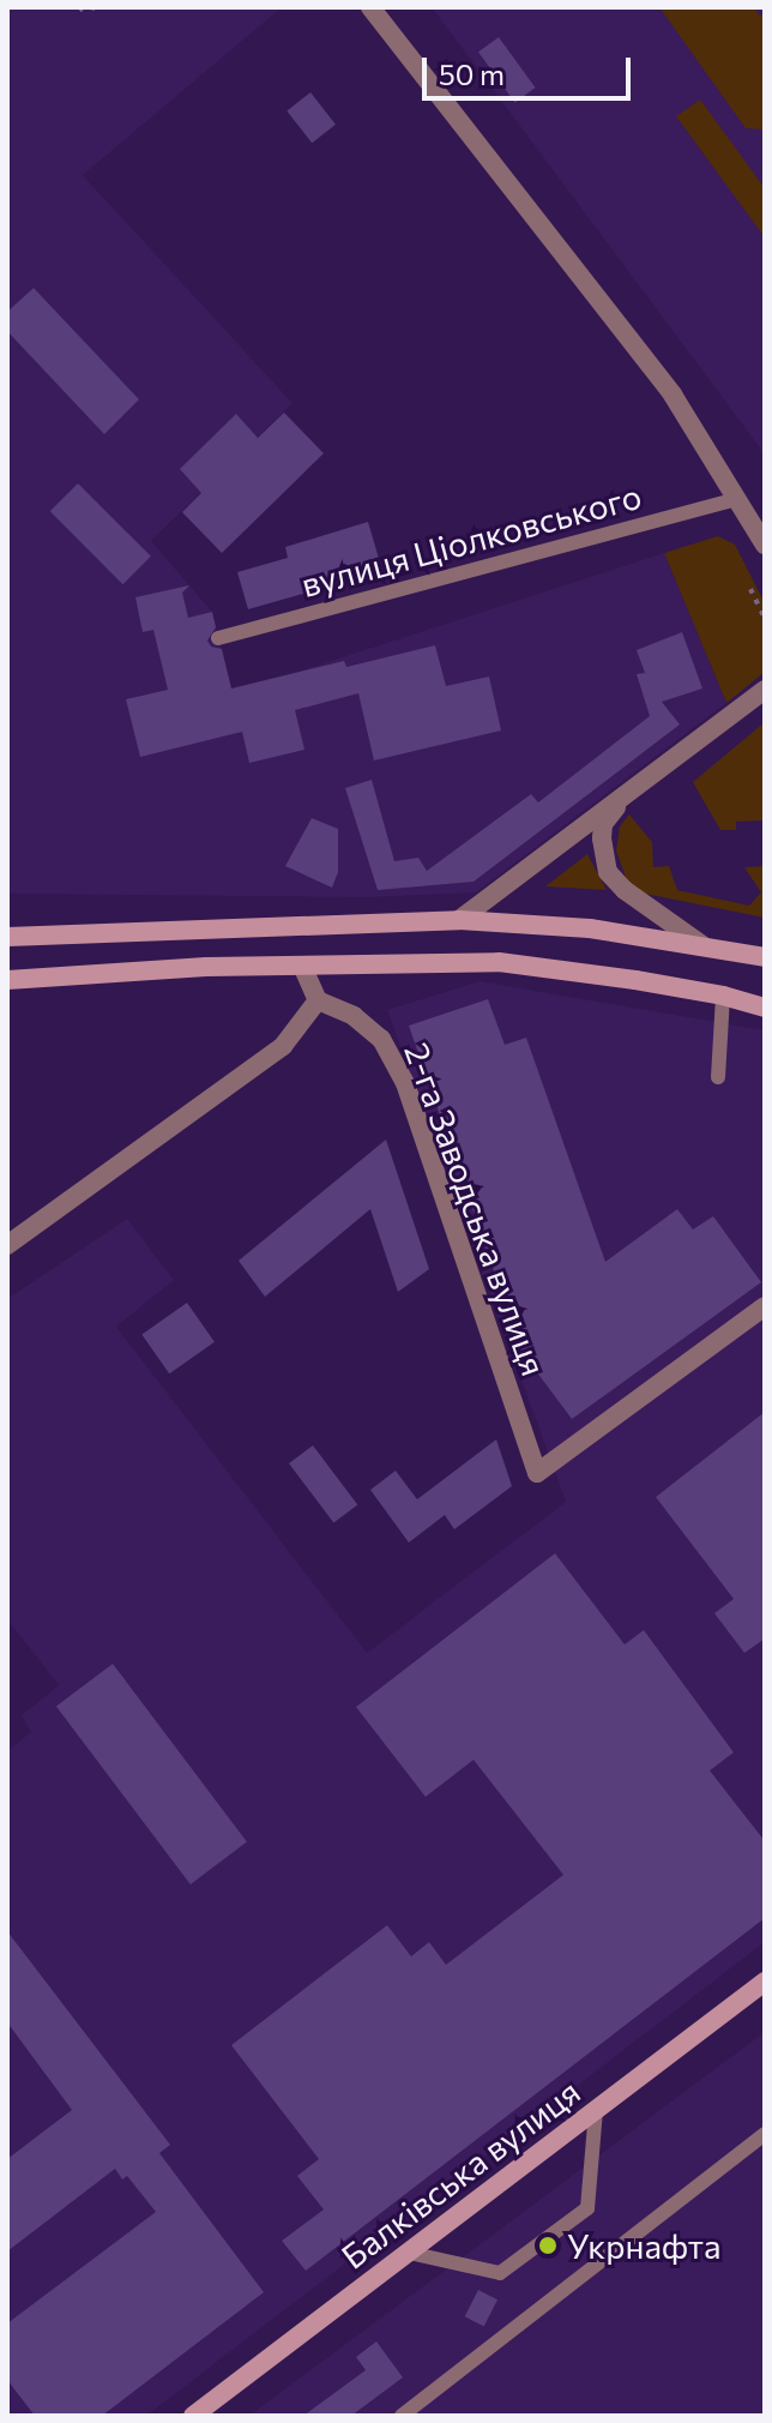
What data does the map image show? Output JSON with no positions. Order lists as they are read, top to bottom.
{
  "streets": {
    "street": ["2-га Заводська вулиця", "Балківська вулиця"],
    "lane": ["вулиця Ціолковського"]
  },
  "places": ["Укрнафта"],
  "scale_bar": "50 m"
}
